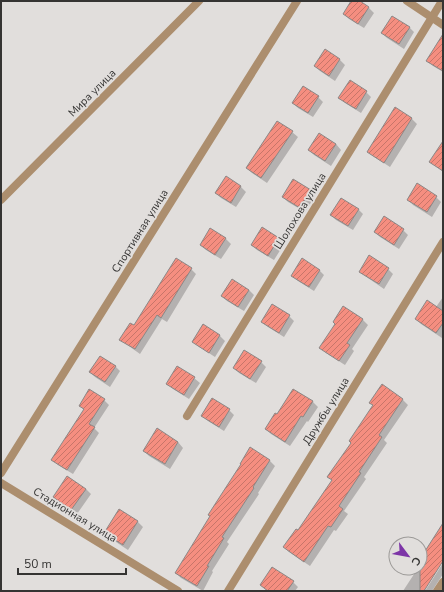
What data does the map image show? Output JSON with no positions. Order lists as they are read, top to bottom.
{
  "streets": {
    "street": [
      "Мира улица",
      "Шолохова улица",
      "Спортивная улица",
      "Дружбы улица",
      "Стадионная улица"
    ]
  },
  "scale_bar": "50 m",
  "north": "bottom right"
}
